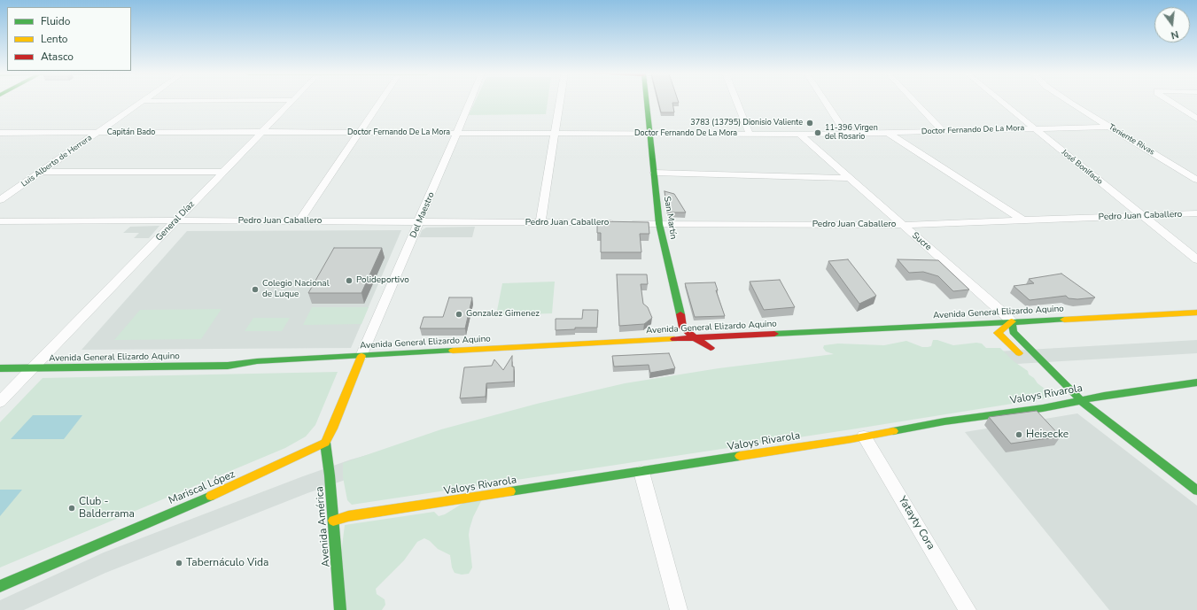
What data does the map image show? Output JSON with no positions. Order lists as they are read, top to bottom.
{
  "streets": {
    "street": [
      "Doctor Fernando De La Mora",
      "Capitán Bado",
      "Teniente Rivas",
      "Luis Alberto de Herrera",
      "José Bonifacio",
      "Del Maestro",
      "Pedro Juan Caballero",
      "San Martín",
      "General Díaz",
      "Sucre",
      "Avenida General Elizardo Aquino",
      "Valoys Rivarola",
      "Mariscal López",
      "Yatayty Cora",
      "Avenida América"
    ]
  },
  "crossings": [
    ["Doctor Fernando De La Mora", "Capitán Bado"],
    ["Doctor Fernando De La Mora", "Teniente Rivas"],
    ["Doctor Fernando De La Mora", "José Bonifacio"],
    ["Doctor Fernando De La Mora", "Del Maestro"],
    ["Doctor Fernando De La Mora", "San Martín"],
    ["Doctor Fernando De La Mora", "General Díaz"],
    ["Doctor Fernando De La Mora", "Sucre"],
    ["Capitán Bado", "Luis Alberto de Herrera"],
    ["Capitán Bado", "General Díaz"],
    ["José Bonifacio", "Pedro Juan Caballero"],
    ["Del Maestro", "Pedro Juan Caballero"],
    ["Del Maestro", "Avenida General Elizardo Aquino"],
    ["Pedro Juan Caballero", "San Martín"],
    ["Pedro Juan Caballero", "General Díaz"],
    ["Pedro Juan Caballero", "Sucre"],
    ["San Martín", "Avenida General Elizardo Aquino"],
    ["General Díaz", "Avenida General Elizardo Aquino"],
    ["Sucre", "Avenida General Elizardo Aquino"],
    ["Valoys Rivarola", "Yatayty Cora"],
    ["Valoys Rivarola", "Avenida América"],
    ["Mariscal López", "Avenida América"]
  ],
  "places": [
    "3783 (13795) Dionisio Valiente",
    "11-396 Virgen del Rosario",
    "Polideportivo",
    "Colegio Nacional de Luque",
    "Gonzalez Gimenez",
    "Heisecke",
    "Club - Balderrama",
    "Tabernáculo Vida"
  ],
  "legend": ["Fluido", "Lento", "Atasco"],
  "north": "bottom"
}
